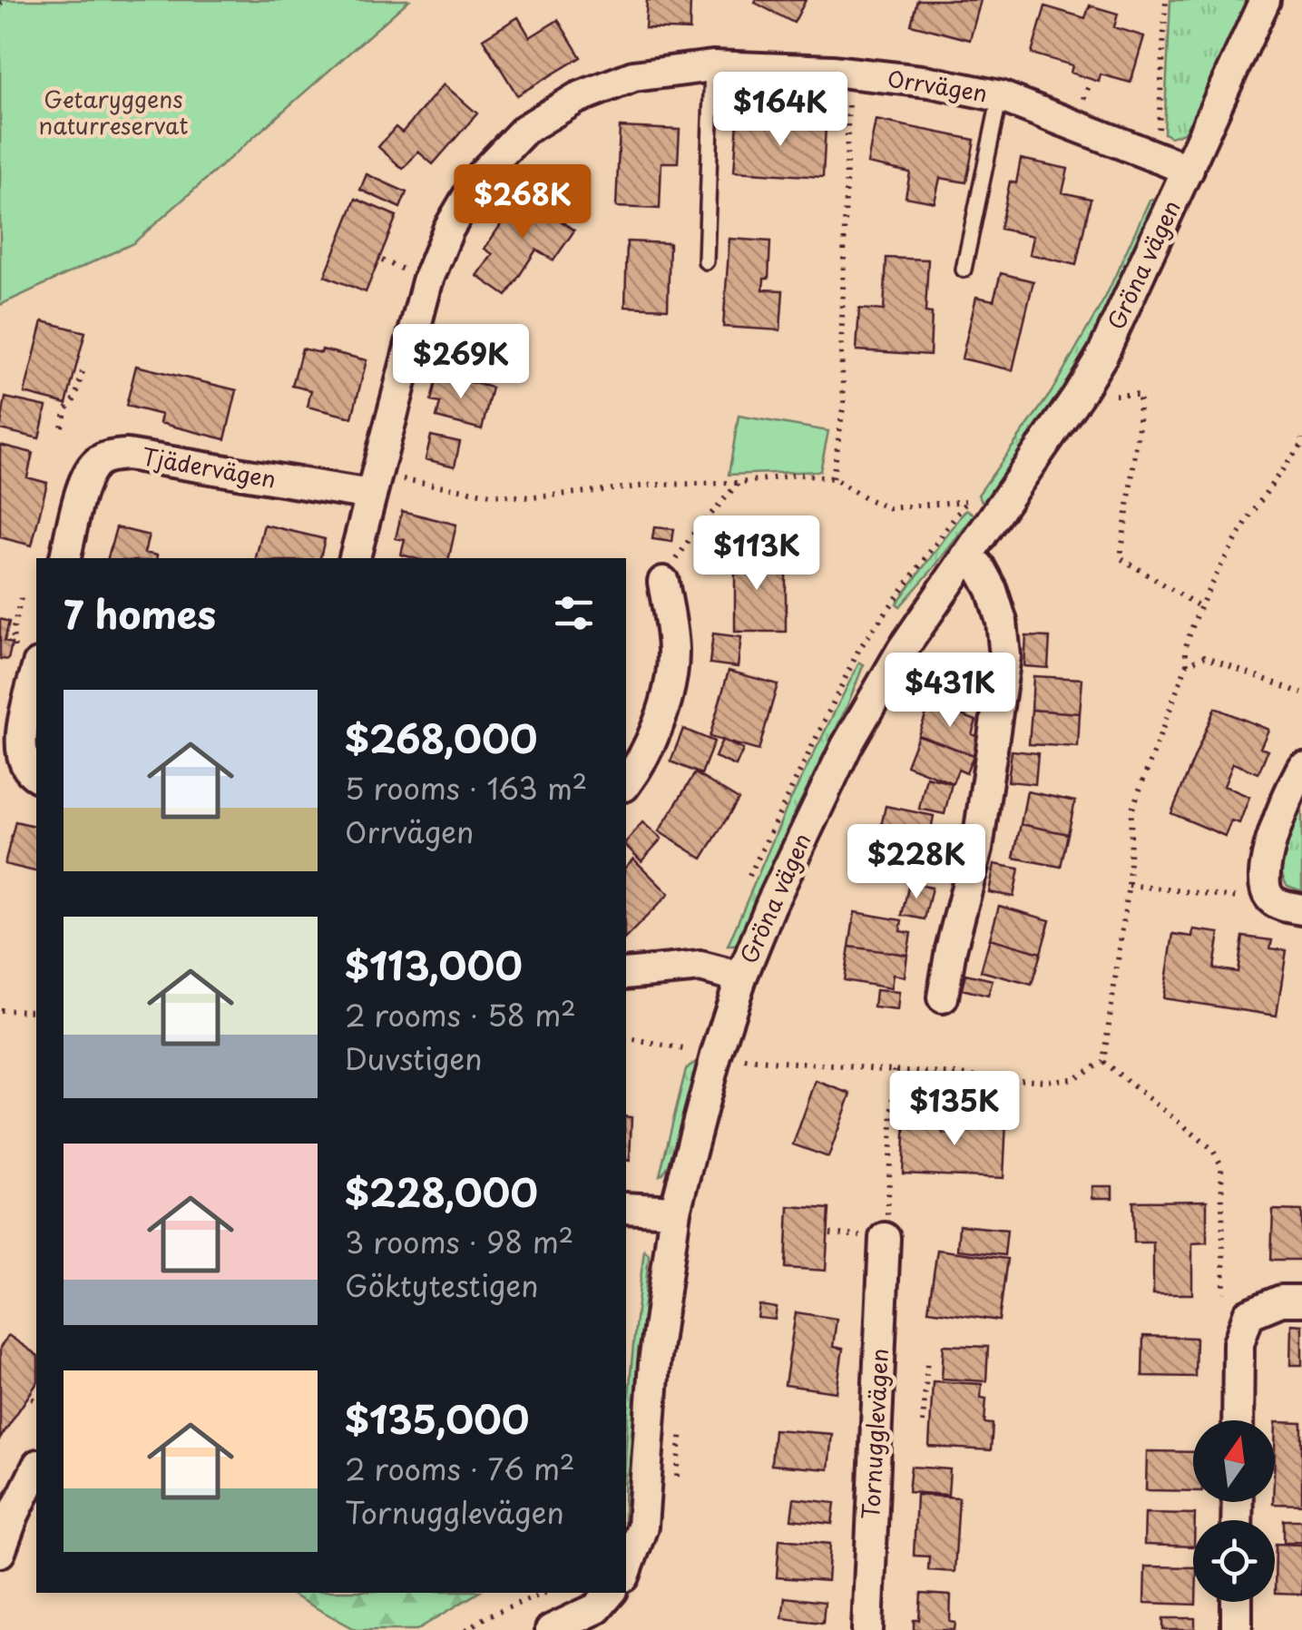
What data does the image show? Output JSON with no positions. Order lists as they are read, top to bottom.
{
  "streets": {
    "street": [
      "Orrvägen",
      "Gröna vägen",
      "Tjädervägen",
      "Tornugglevägen"
    ]
  },
  "crossings": [
    ["Orrvägen", "Gröna vägen"],
    ["Orrvägen", "Tjädervägen"]
  ],
  "parks": ["Getaryggens naturreservat"],
  "north": "top",
  "page": {
    "price": [
      "$164K",
      "$268K",
      "$269K",
      "$113K",
      "$431K",
      "$228K",
      "$135K"
    ],
    "heading": "7 homes",
    "list": [
      {
        "name": "$268,000",
        "note": "5 rooms · 163 m² · Orrvägen"
      },
      {
        "name": "$113,000",
        "note": "2 rooms · 58 m² · Duvstigen"
      },
      {
        "name": "$228,000",
        "note": "3 rooms · 98 m² · Göktytestigen"
      },
      {
        "name": "$135,000",
        "note": "2 rooms · 76 m² · Tornugglevägen"
      }
    ]
  }
}
